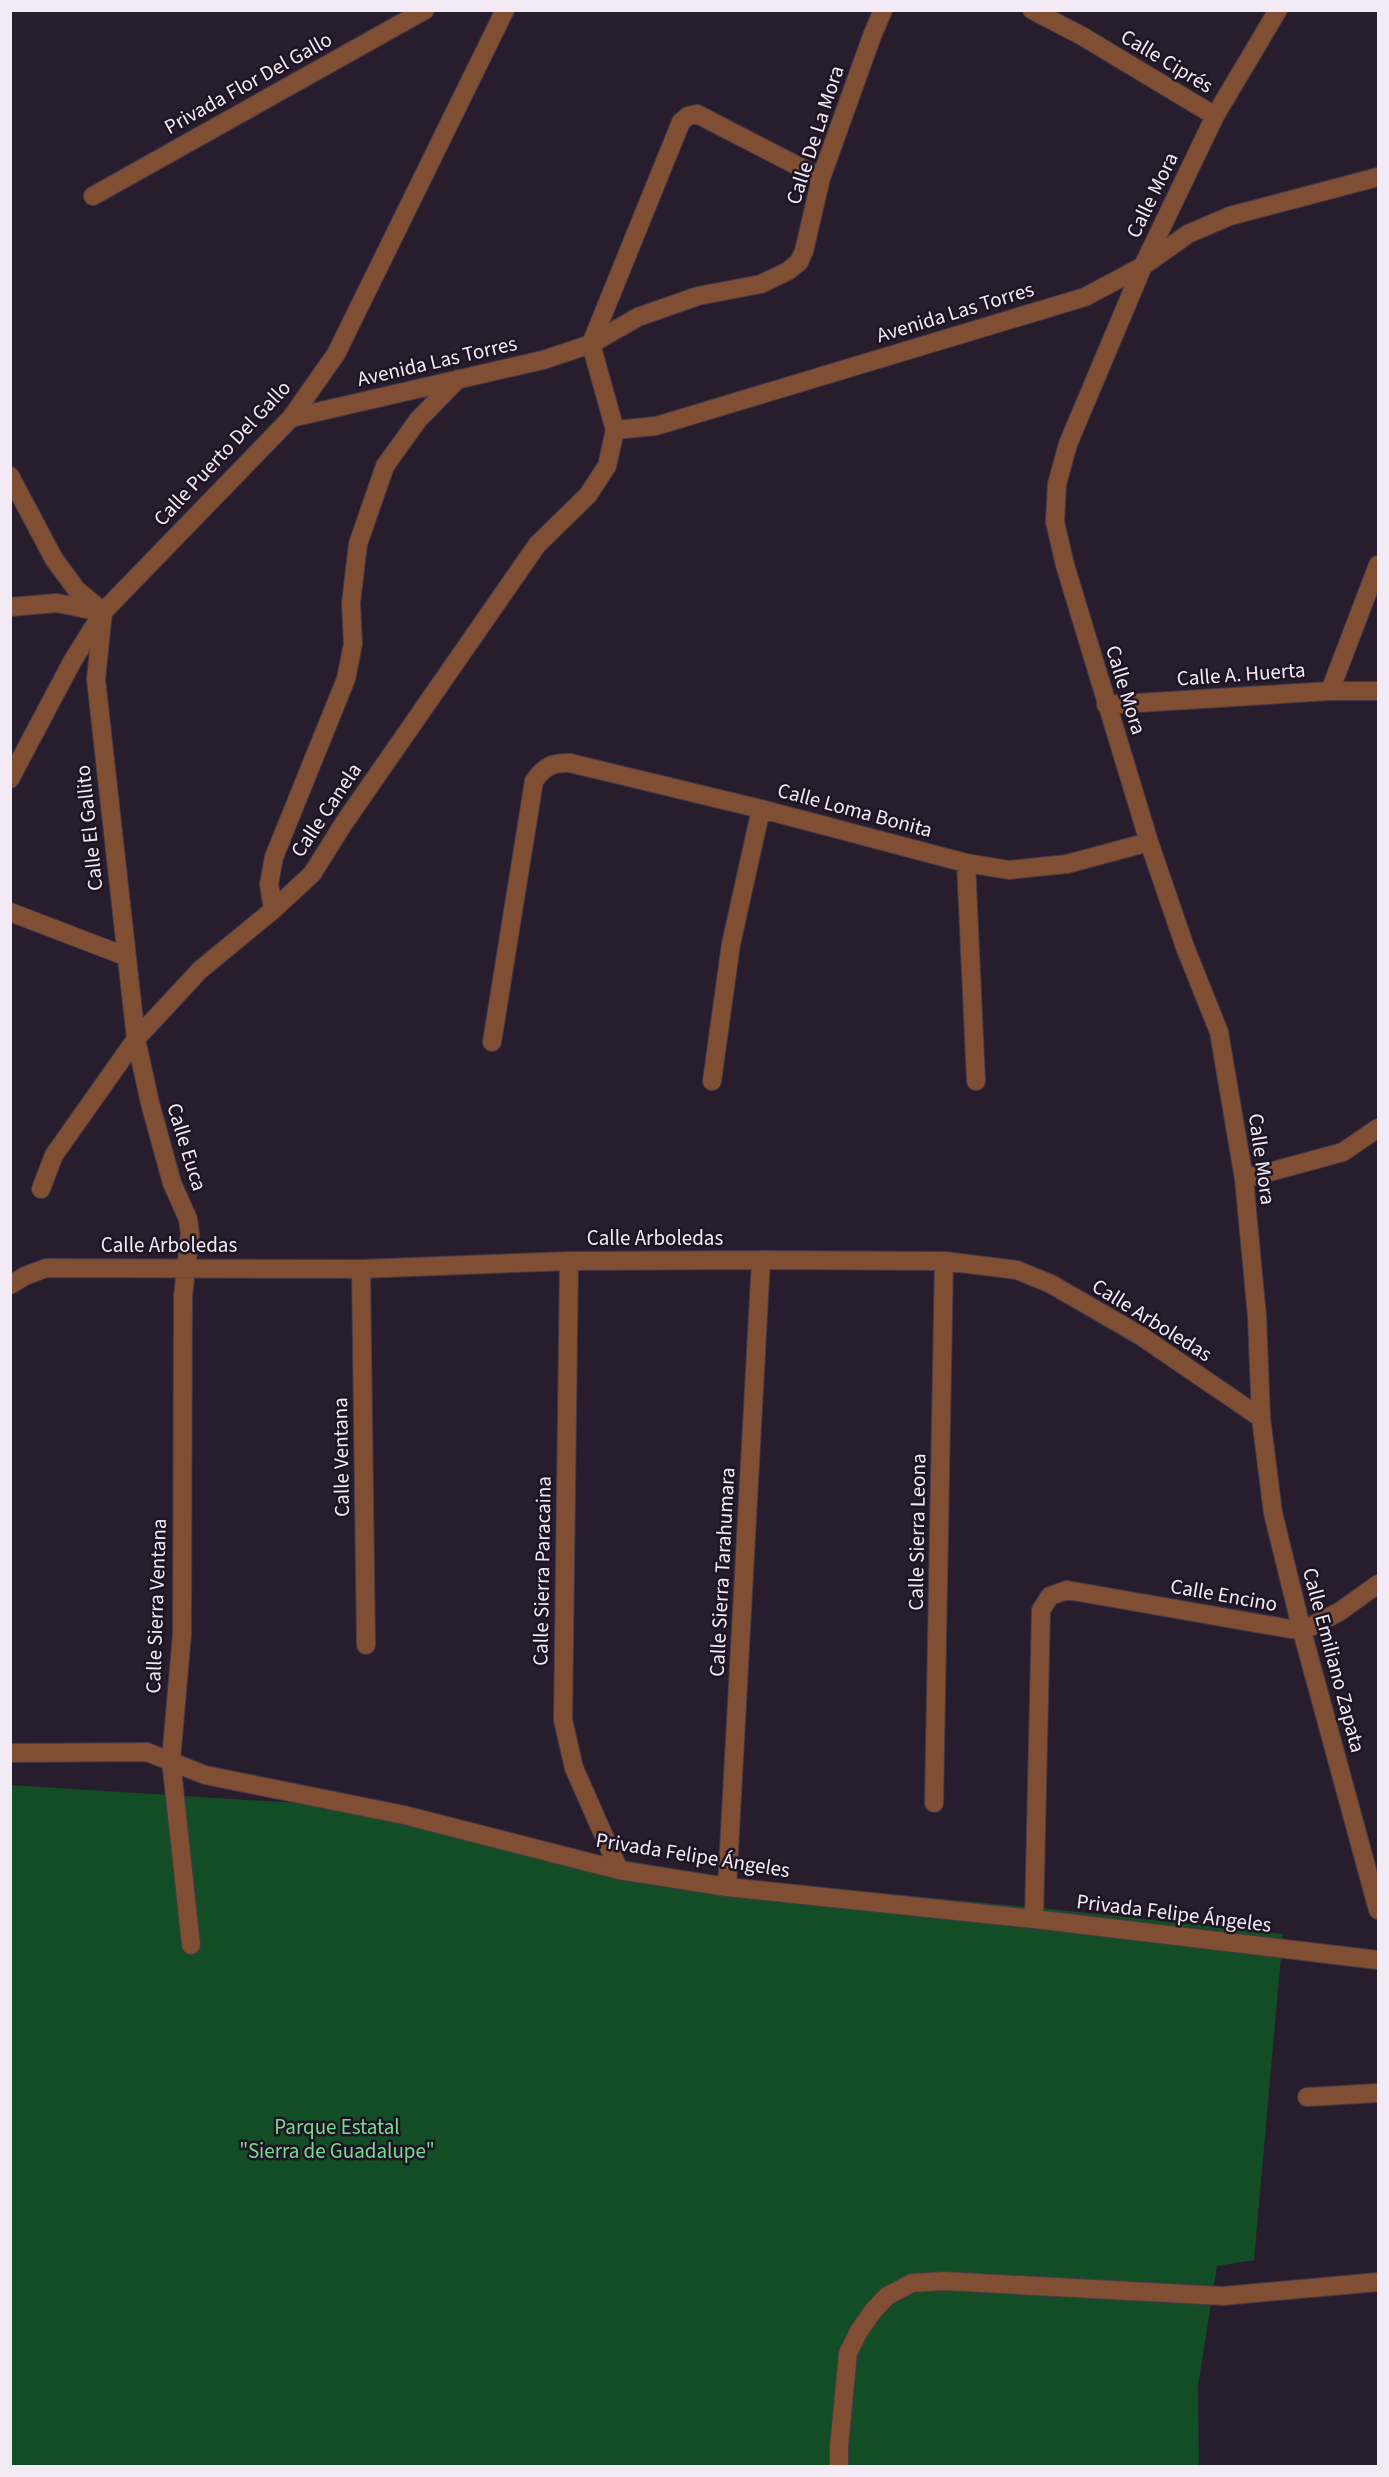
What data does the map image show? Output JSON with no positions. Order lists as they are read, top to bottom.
{
  "streets": {
    "street": [
      "Calle Ciprés",
      "Privada Flor Del Gallo",
      "Calle De La Mora",
      "Calle Mora",
      "Avenida Las Torres",
      "Calle Puerto Del Gallo",
      "Calle A. Huerta",
      "Calle Canela",
      "Calle Loma Bonita",
      "Calle El Gallito",
      "Calle Euca",
      "Calle Arboledas",
      "Calle Ventana",
      "Calle Sierra Leona",
      "Calle Sierra Paracaina",
      "Calle Sierra Tarahumara",
      "Calle Encino",
      "Calle Sierra Ventana",
      "Calle Emiliano Zapata",
      "Privada Felipe Ángeles"
    ]
  },
  "crossings": [
    ["Calle Ciprés", "Calle Mora"],
    ["Calle De La Mora", "Avenida Las Torres"],
    ["Calle Mora", "Avenida Las Torres"],
    ["Calle Mora", "Calle A. Huerta"],
    ["Calle Mora", "Calle Loma Bonita"],
    ["Calle Mora", "Calle Arboledas"],
    ["Calle Mora", "Calle Emiliano Zapata"],
    ["Avenida Las Torres", "Calle Puerto Del Gallo"],
    ["Avenida Las Torres", "Calle Canela"],
    ["Calle Puerto Del Gallo", "Calle El Gallito"],
    ["Calle Canela", "Calle El Gallito"],
    ["Calle Canela", "Calle Euca"],
    ["Calle El Gallito", "Calle Euca"],
    ["Calle Euca", "Calle Arboledas"],
    ["Calle Euca", "Calle Sierra Ventana"],
    ["Calle Arboledas", "Calle Ventana"],
    ["Calle Arboledas", "Calle Sierra Leona"],
    ["Calle Arboledas", "Calle Sierra Paracaina"],
    ["Calle Arboledas", "Calle Sierra Tarahumara"],
    ["Calle Arboledas", "Calle Sierra Ventana"],
    ["Calle Arboledas", "Calle Emiliano Zapata"],
    ["Calle Sierra Paracaina", "Privada Felipe Ángeles"],
    ["Calle Sierra Tarahumara", "Privada Felipe Ángeles"],
    ["Calle Encino", "Calle Emiliano Zapata"],
    ["Calle Encino", "Privada Felipe Ángeles"],
    ["Calle Sierra Ventana", "Privada Felipe Ángeles"]
  ],
  "parks": ["Parque Estatal \"Sierra de Guadalupe\""]
}
